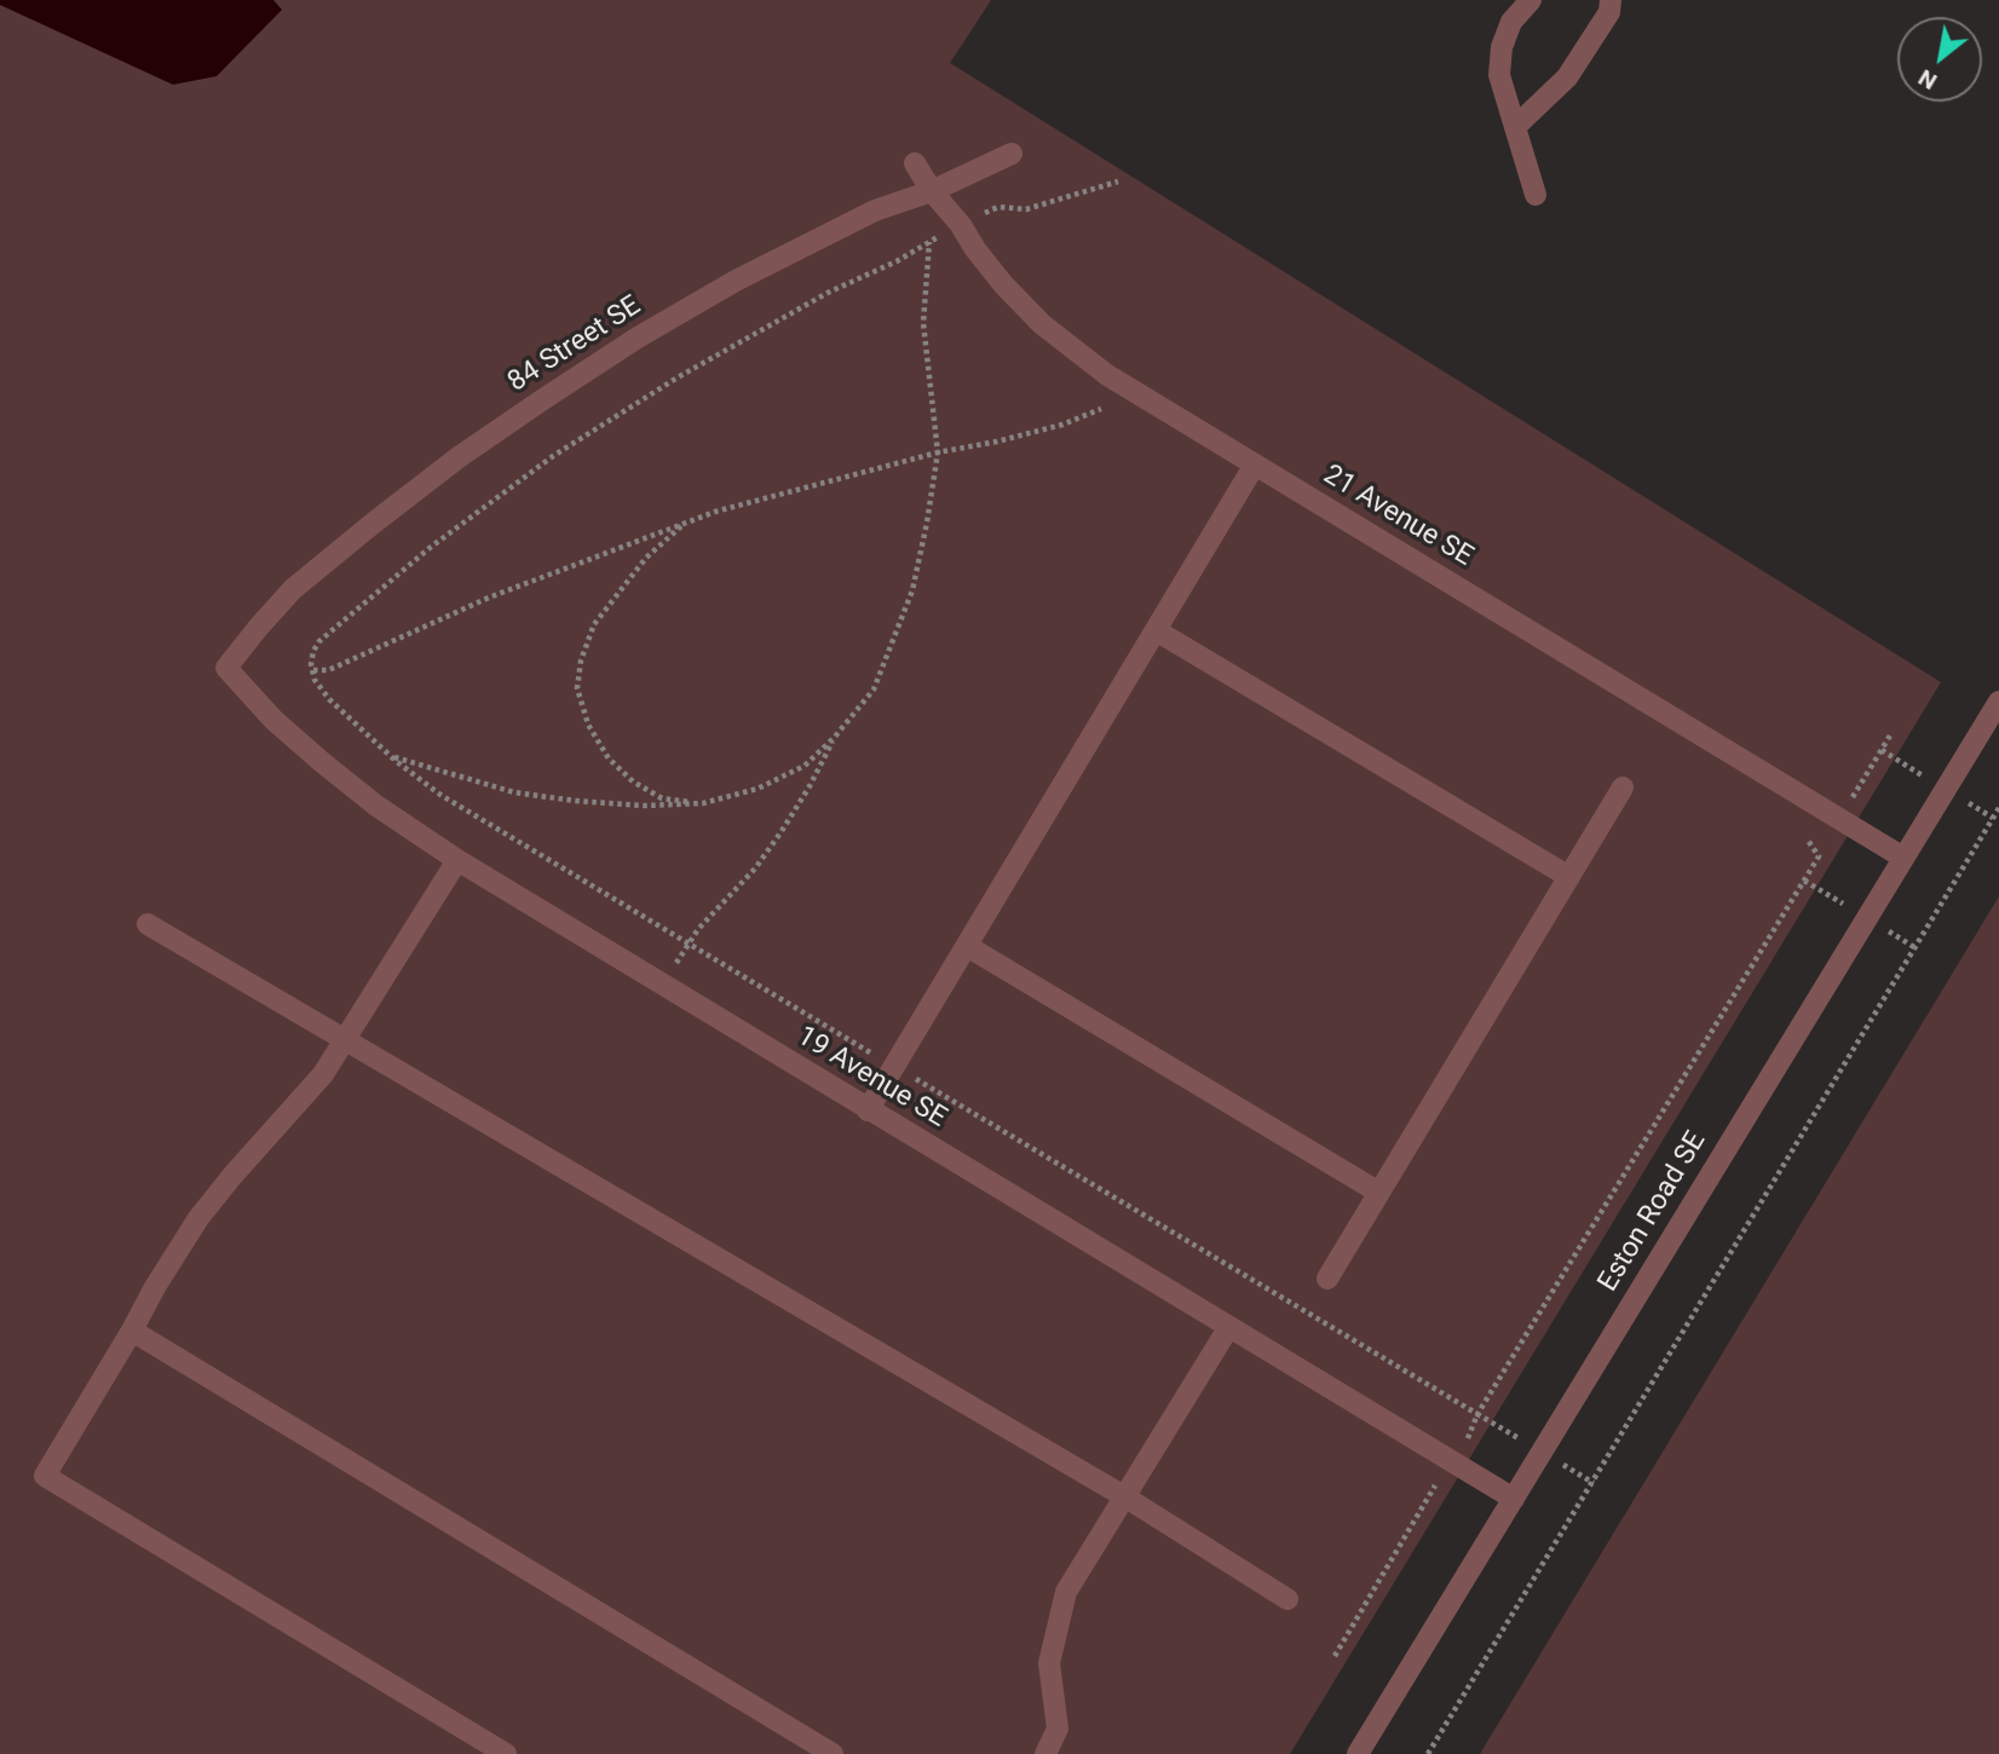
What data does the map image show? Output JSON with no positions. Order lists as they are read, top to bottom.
{
  "streets": {
    "street": [
      "84 Street SE",
      "21 Avenue SE",
      "19 Avenue SE",
      "Eston Road SE"
    ]
  },
  "crossings": [
    ["84 Street SE", "21 Avenue SE"],
    ["84 Street SE", "19 Avenue SE"],
    ["21 Avenue SE", "Eston Road SE"],
    ["19 Avenue SE", "Eston Road SE"]
  ],
  "north": "bottom left"
}
